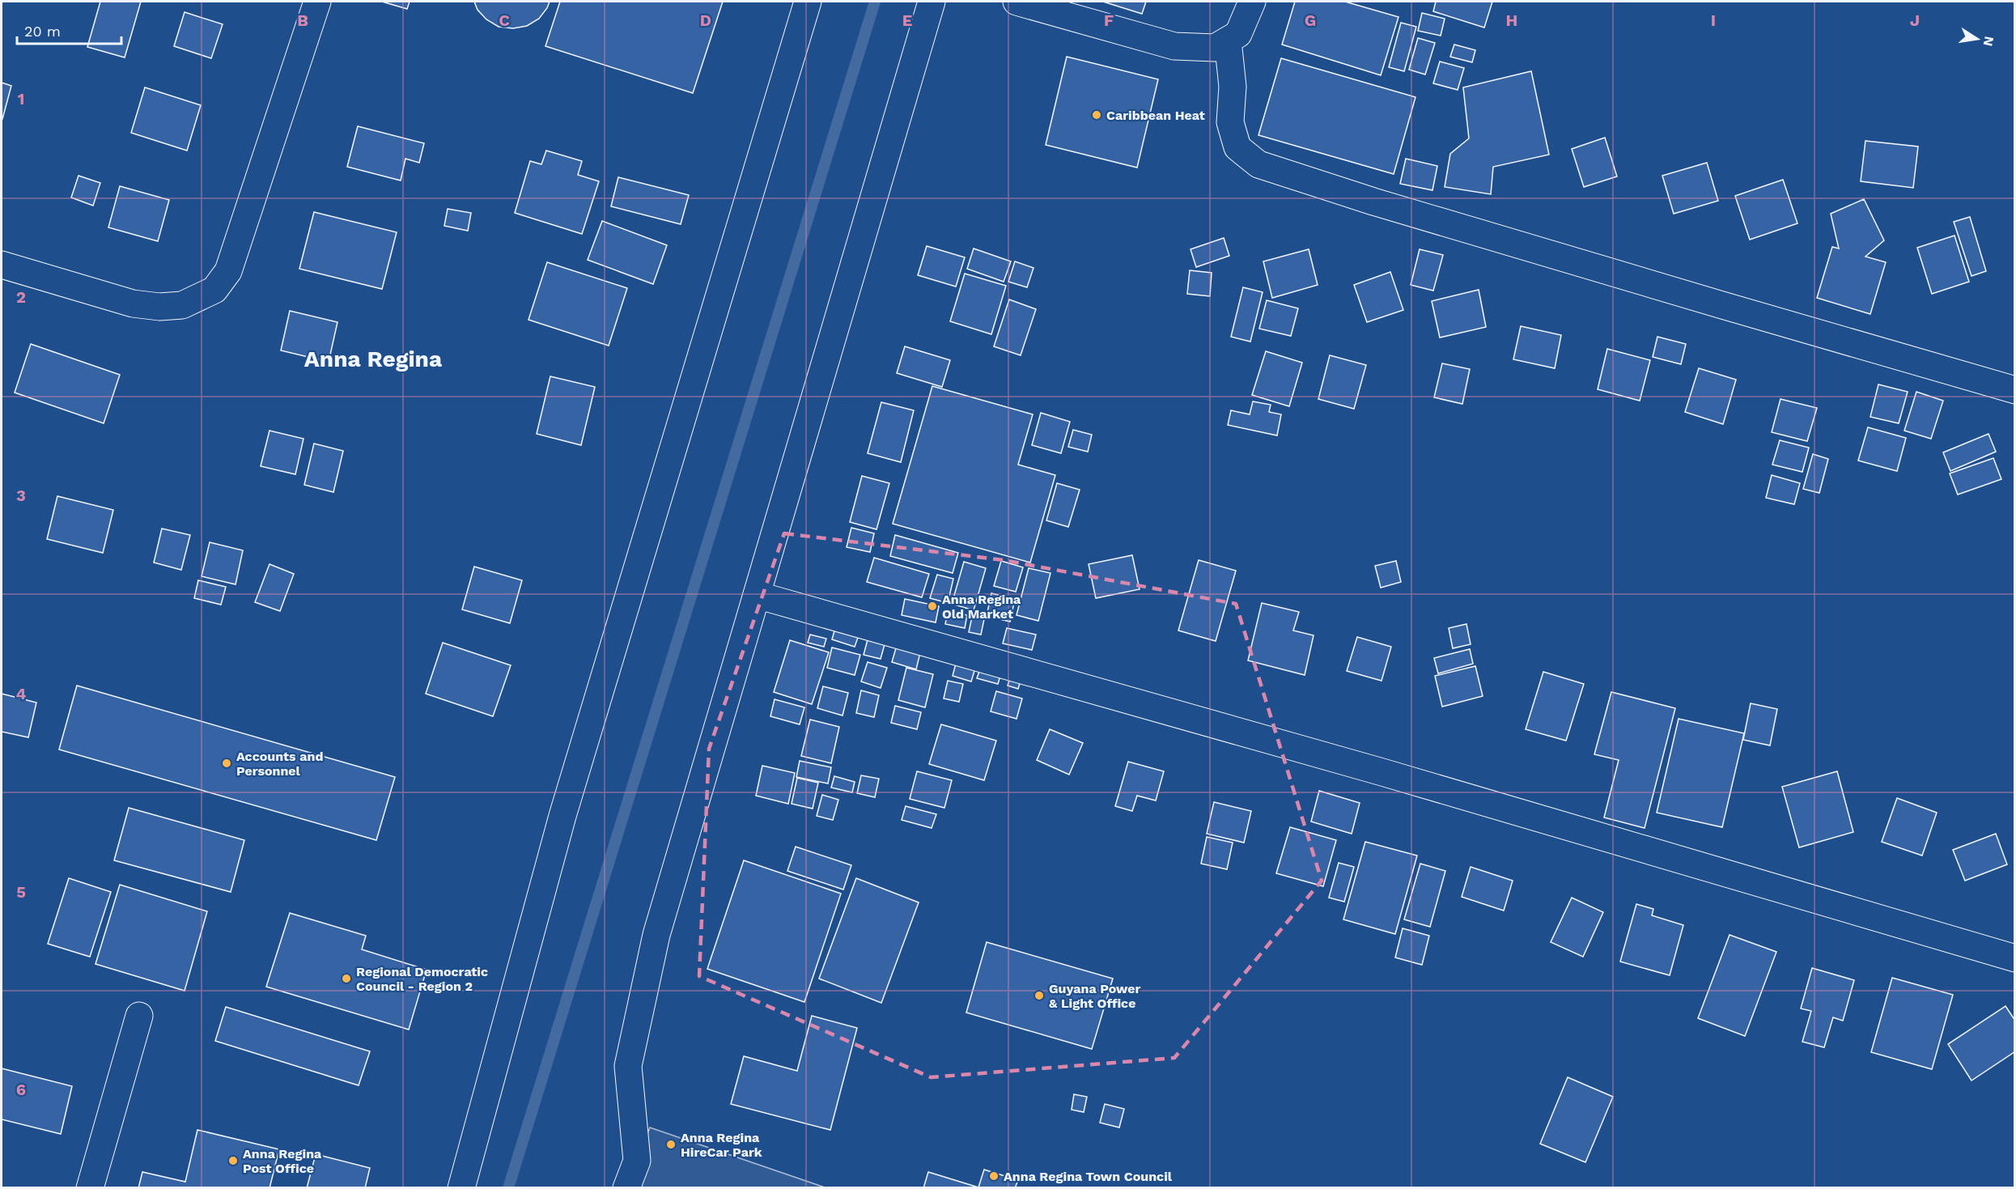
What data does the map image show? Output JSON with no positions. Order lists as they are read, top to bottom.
{
  "districts": ["Anna Regina"],
  "places": [
    "Caribbean Heat",
    "Anna Regina Old Market",
    "Accounts and Personnel",
    "Regional Democratic Council - Region 2",
    "Guyana Power & Light Office",
    "Anna Regina HireCar Park",
    "Anna Regina Post Office",
    "Anna Regina Town Council"
  ],
  "scale_bar": "20 m",
  "north": "right",
  "grid": {
    "columns": [
      "B",
      "C",
      "D",
      "E",
      "F",
      "G",
      "H",
      "I",
      "J"
    ],
    "rows": [
      "1",
      "2",
      "3",
      "4",
      "5",
      "6"
    ]
  }
}
